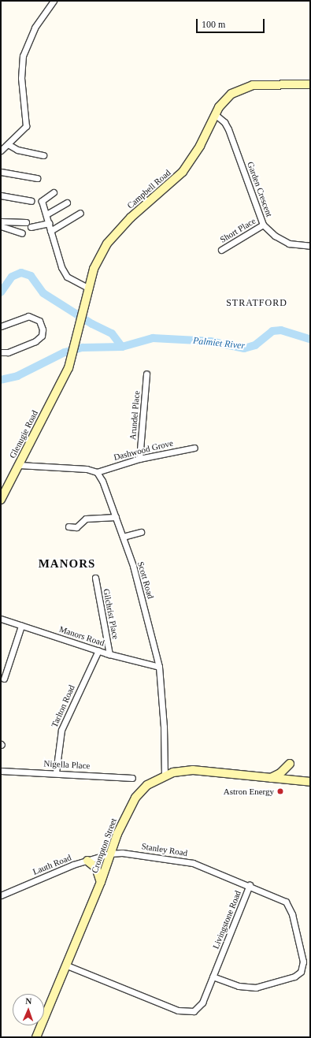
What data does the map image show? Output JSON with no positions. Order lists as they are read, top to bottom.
{
  "streets": {
    "street": [
      "Campbell Road",
      "Garden Crescent",
      "Short Place",
      "Arundel Place",
      "Glenugie Road",
      "Dashwood Grove",
      "Scott Road",
      "Gilchrist Place",
      "Manors Road",
      "Tarlton Road",
      "Nigella Place",
      "Crompton Street",
      "Stanley Road",
      "Lauth Road",
      "Livingstone Road"
    ]
  },
  "crossings": [
    ["Campbell Road", "Garden Crescent"],
    ["Campbell Road", "Glenugie Road"],
    ["Garden Crescent", "Short Place"],
    ["Arundel Place", "Dashwood Grove"],
    ["Dashwood Grove", "Scott Road"],
    ["Scott Road", "Manors Road"],
    ["Scott Road", "Crompton Street"],
    ["Gilchrist Place", "Manors Road"],
    ["Manors Road", "Tarlton Road"],
    ["Tarlton Road", "Nigella Place"],
    ["Crompton Street", "Stanley Road"],
    ["Crompton Street", "Lauth Road"],
    ["Crompton Street", "Livingstone Road"],
    ["Stanley Road", "Lauth Road"],
    ["Stanley Road", "Livingstone Road"]
  ],
  "districts": ["STRATFORD", "MANORS"],
  "water": ["Palmiet River"],
  "places": ["Astron Energy"],
  "scale_bar": "100 m",
  "north": "top"
}
